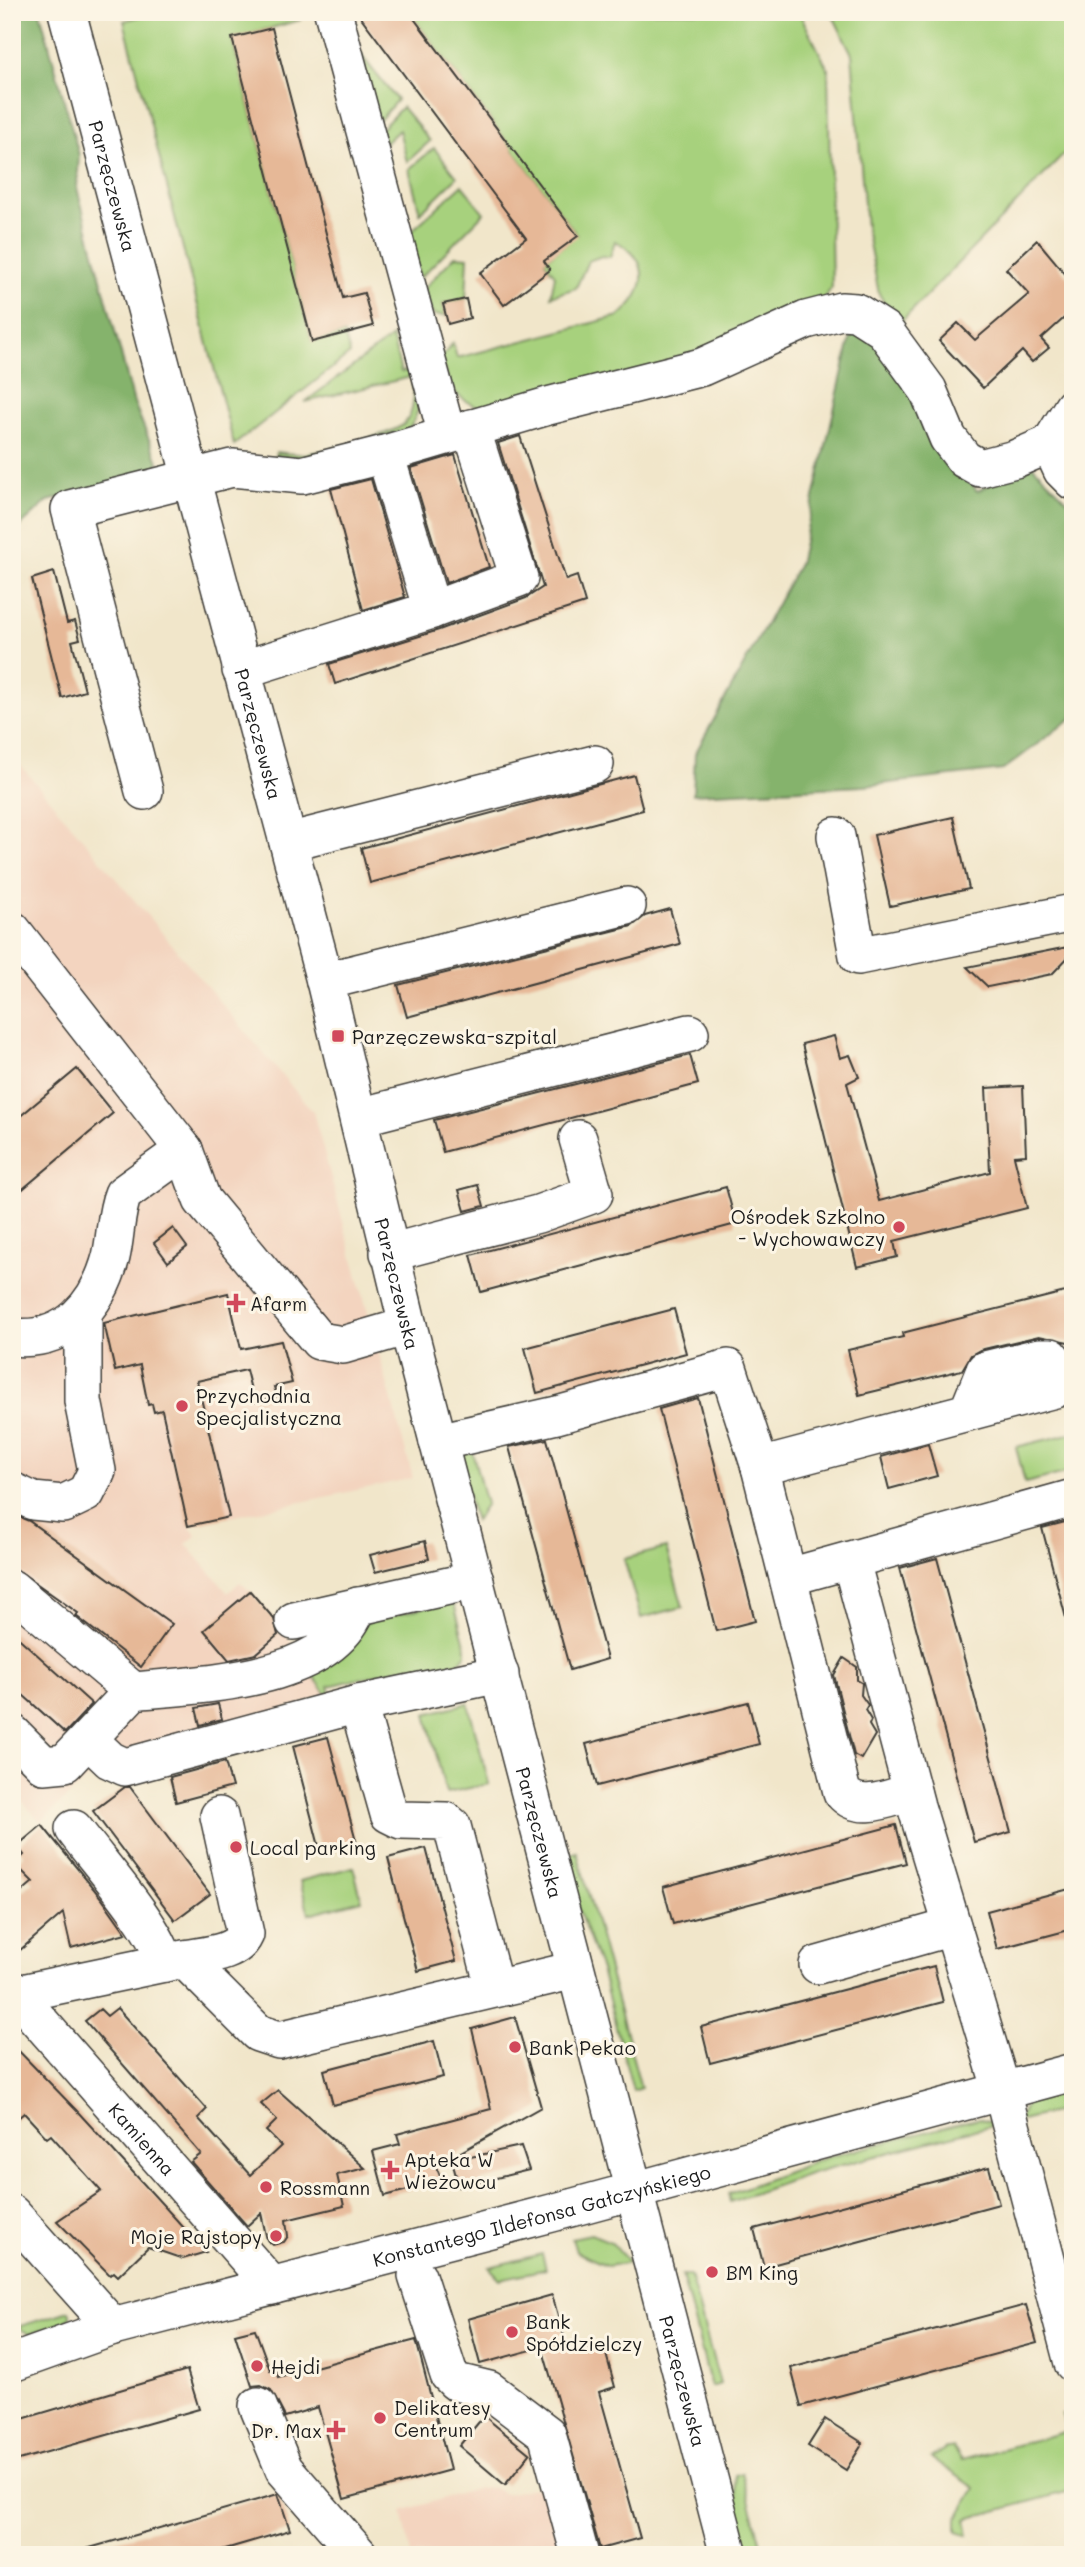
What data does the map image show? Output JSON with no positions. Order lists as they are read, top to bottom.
{
  "streets": {
    "street": ["Parzęczewska", "Kamienna", "Konstantego Ildefonsa Gałczyńskiego"]
  },
  "crossings": [
    ["Parzęczewska", "Konstantego Ildefonsa Gałczyńskiego"],
    ["Kamienna", "Konstantego Ildefonsa Gałczyńskiego"]
  ],
  "places": {
    "transit": ["Parzęczewska-szpital"],
    "other": [
      "Ośrodek Szkolno - Wychowawczy",
      "Przychodnia Specjalistyczna",
      "Local parking",
      "Bank Pekao",
      "Rossmann",
      "Moje Rajstopy",
      "BM King",
      "Bank Spółdzielczy",
      "Hejdi",
      "Delikatesy Centrum"
    ],
    "health": ["Afarm", "Apteka W Wieżowcu", "Dr. Max"]
  }
}
